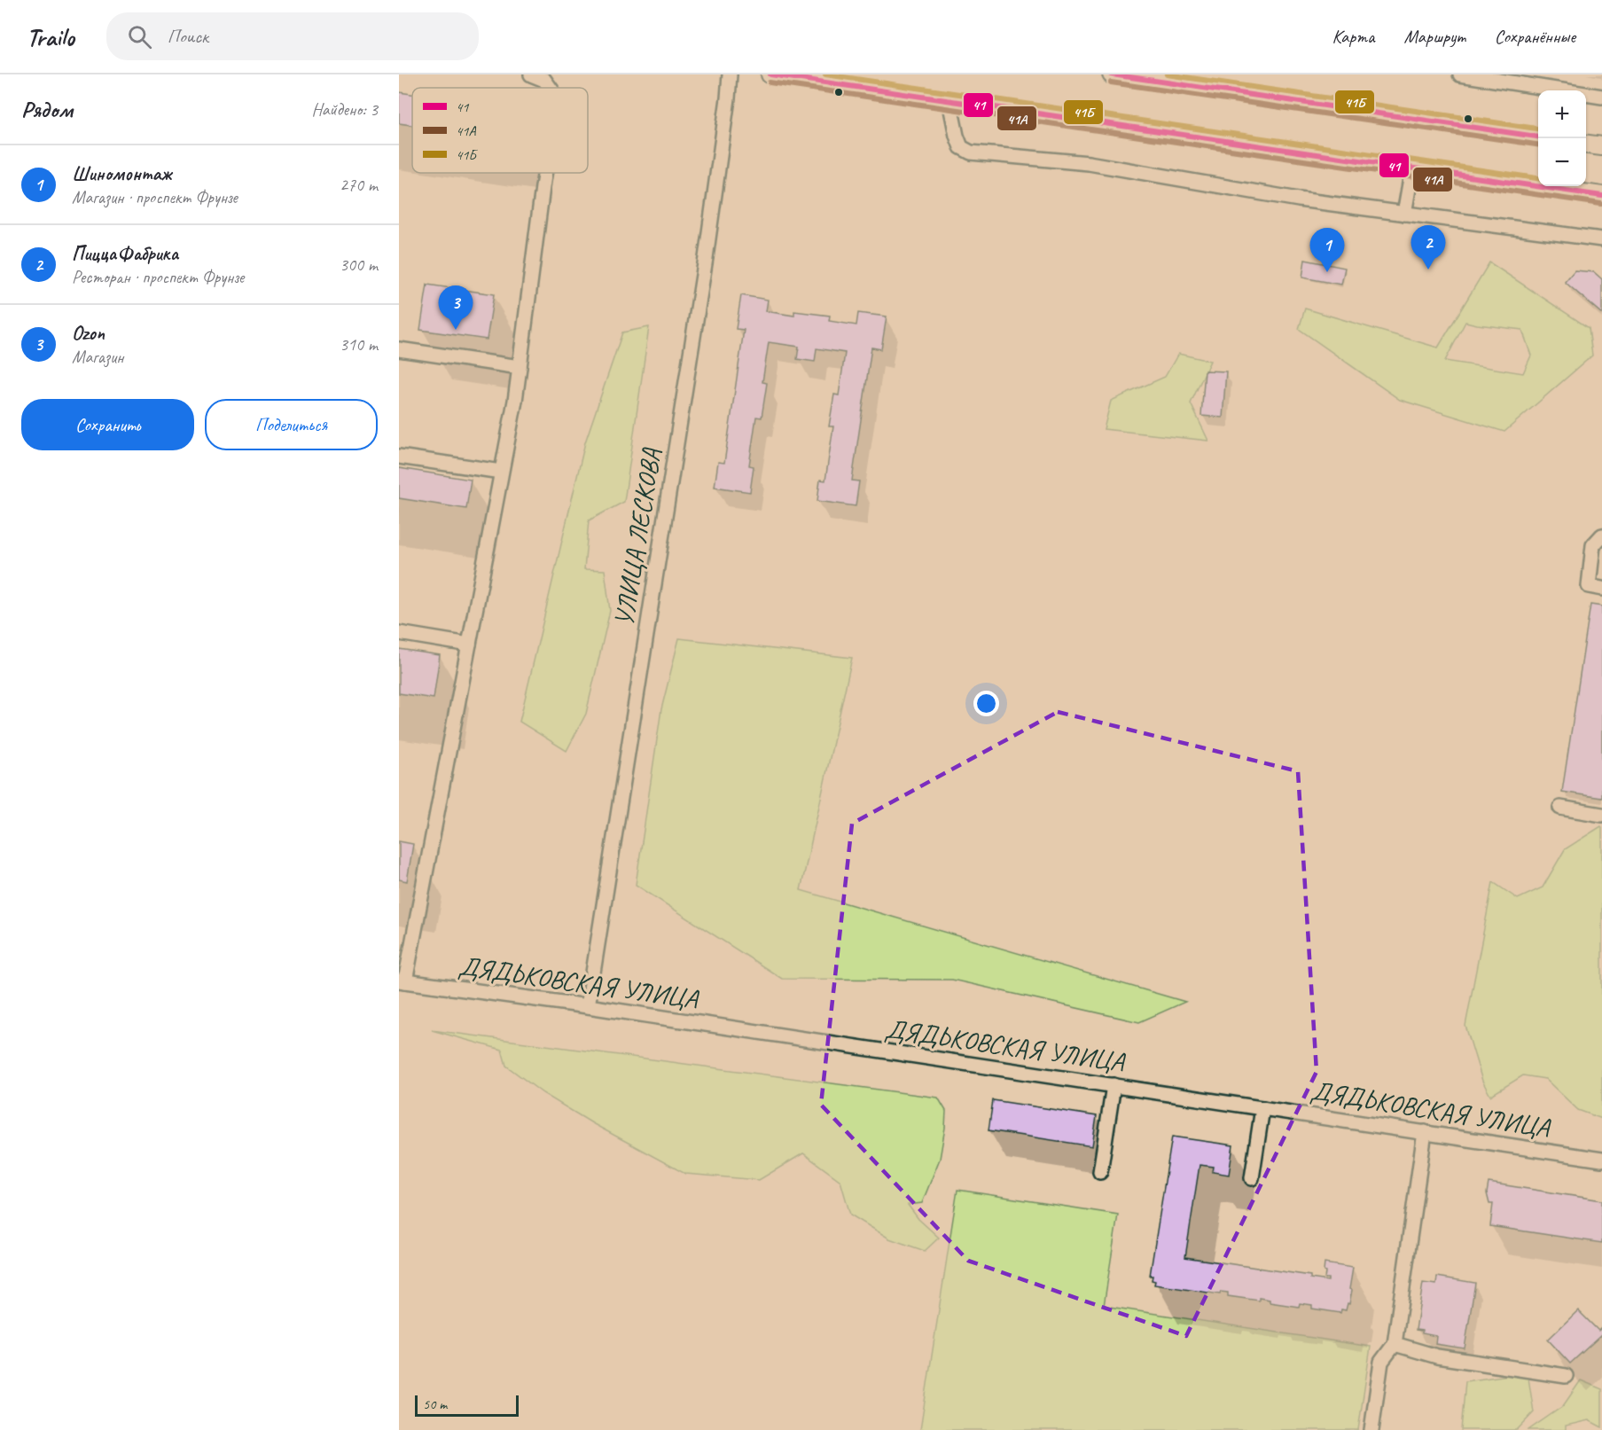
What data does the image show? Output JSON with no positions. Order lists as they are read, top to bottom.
{
  "streets": {
    "street": ["УЛИЦА ЛЕСКОВА", "ДЯДЬКОВСКАЯ УЛИЦА"]
  },
  "crossings": [
    ["УЛИЦА ЛЕСКОВА", "ДЯДЬКОВСКАЯ УЛИЦА"]
  ],
  "lines": ["transit line 41", "transit line 41Б", "transit line 41А"],
  "legend": ["41", "41А", "41Б"],
  "scale_bar": "50 m",
  "page": {
    "header": "Trailo",
    "search": "Поиск",
    "nav": ["Карта", "Маршрут", "Сохранённые"],
    "heading": ["Рядом", "Найдено: 3"],
    "map_buttons": ["+", "−"],
    "list": [
      {
        "mark": "1",
        "name": "Шиномонтаж",
        "note": "Магазин · проспект Фрунзе",
        "value": "270 m"
      },
      {
        "mark": "2",
        "name": "ПиццаФабрика",
        "note": "Ресторан · проспект Фрунзе",
        "value": "300 m"
      },
      {
        "mark": "3",
        "name": "Ozon",
        "note": "Магазин",
        "value": "310 m"
      }
    ],
    "pins": ["2", "1", "3"],
    "buttons": ["Сохранить", "Поделиться"],
    "scale": "50 m"
  }
}
